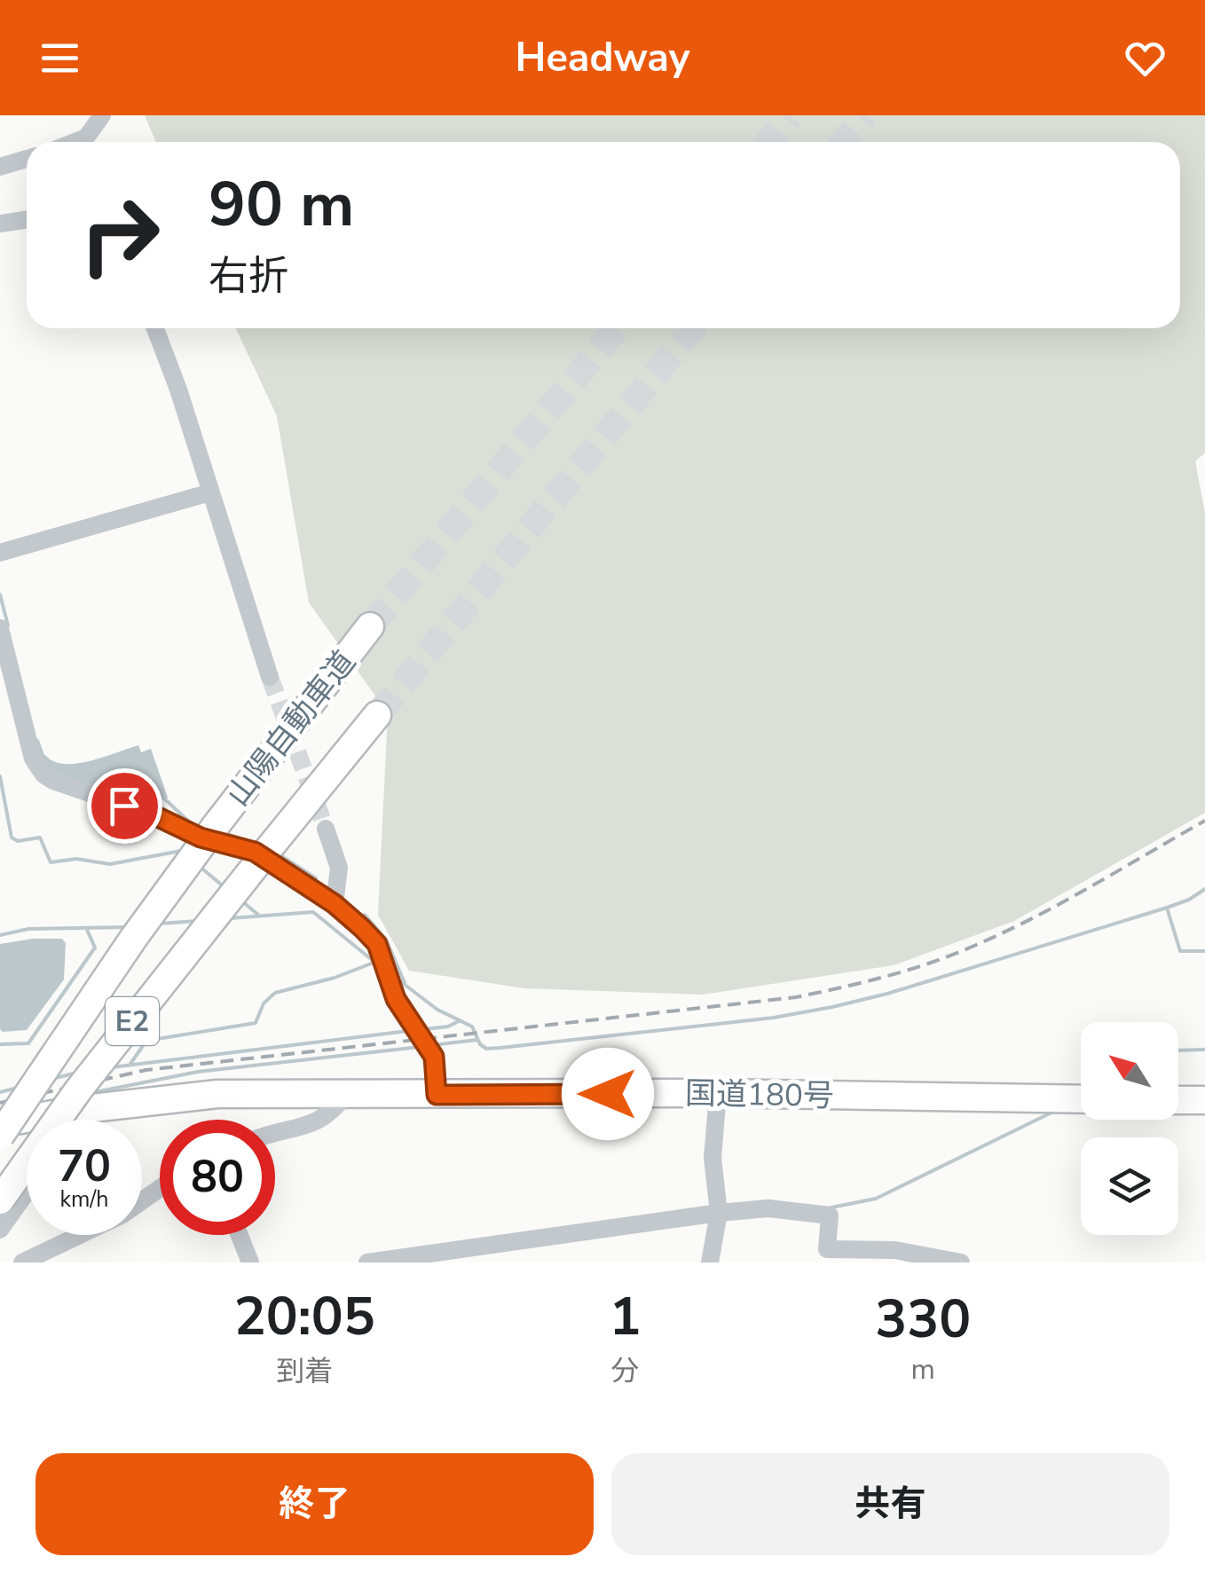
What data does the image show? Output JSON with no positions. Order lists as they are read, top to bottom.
{
  "streets": {
    "highway": ["山陽自動車道", "E2", "国道180号"]
  },
  "north": "top left",
  "page": {
    "header": "Headway",
    "turn": ["90 m", "右折"],
    "speed": "70 km/h",
    "limit": "80",
    "eta": [
      "20:05",
      "到着",
      "1",
      "分",
      "330",
      "m"
    ],
    "buttons": ["終了", "共有"]
  }
}
